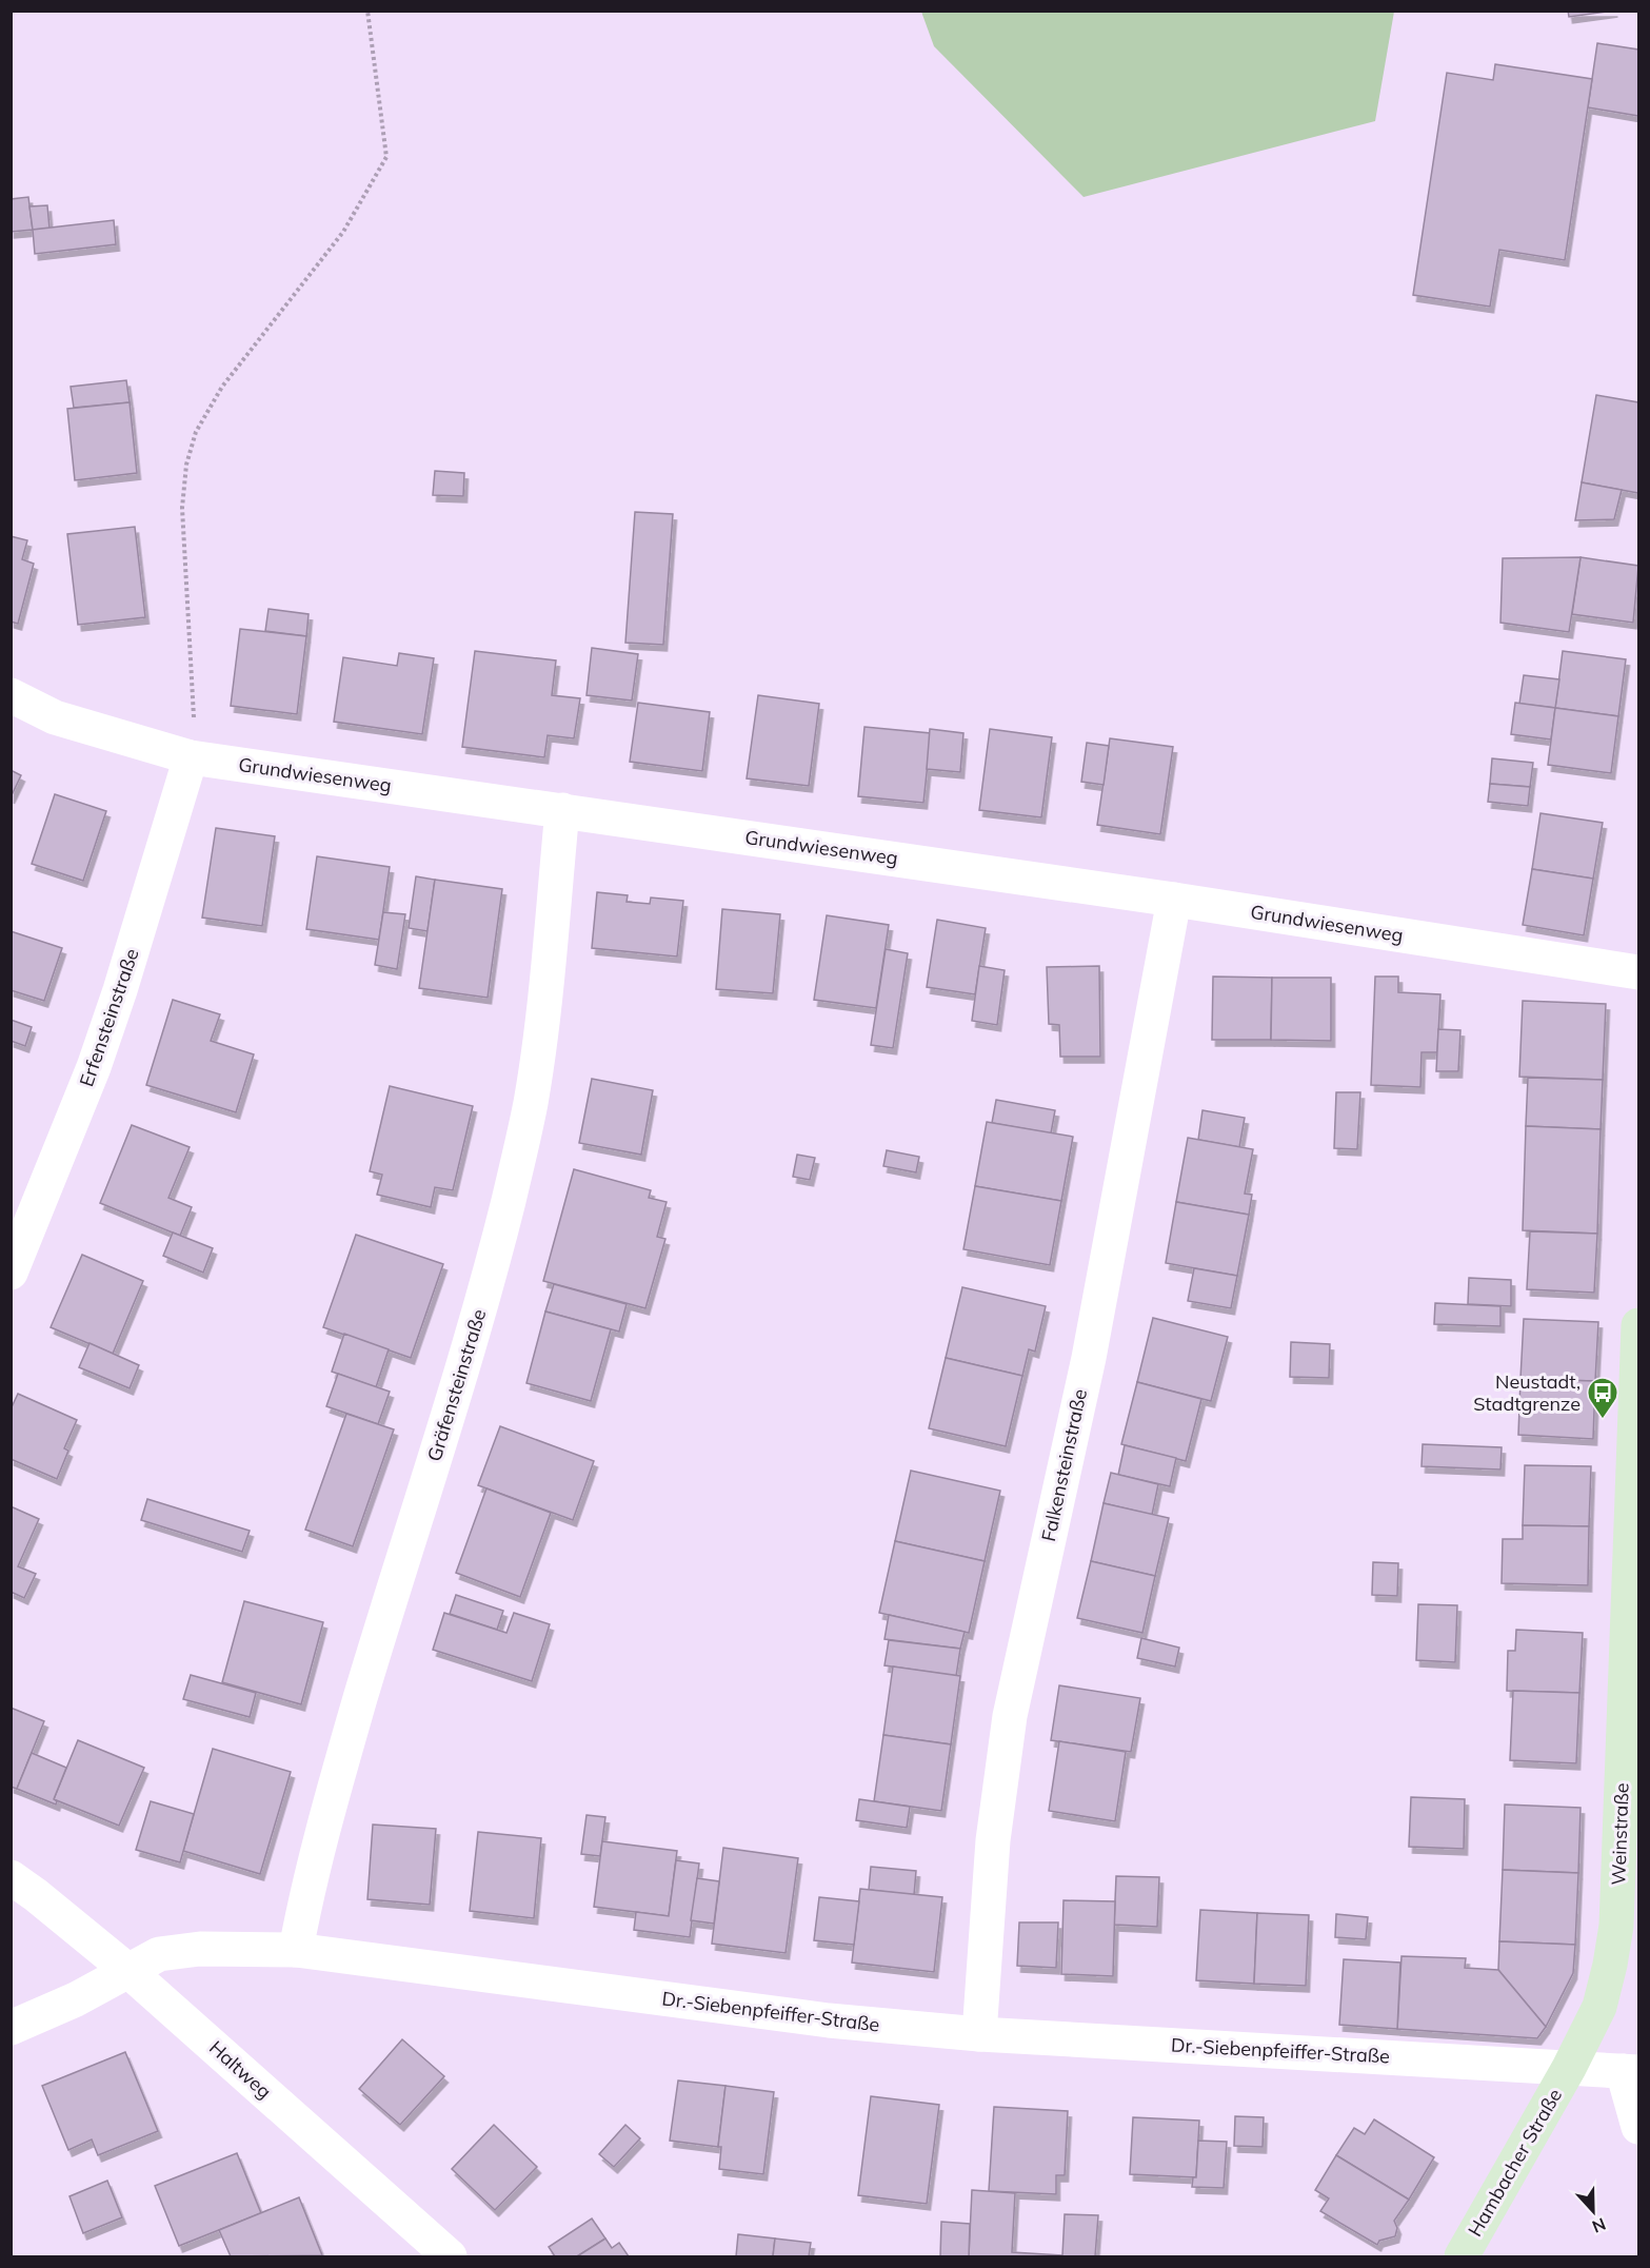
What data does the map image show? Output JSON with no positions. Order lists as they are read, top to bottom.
{
  "streets": {
    "street": [
      "Grundwiesenweg",
      "Erfensteinstraße",
      "Gräfensteinstraße",
      "Falkensteinstraße",
      "Weinstraße",
      "Dr.-Siebenpfeiffer-Straße",
      "Haltweg",
      "Hambacher Straße"
    ]
  },
  "crossings": [
    ["Grundwiesenweg", "Erfensteinstraße"],
    ["Grundwiesenweg", "Gräfensteinstraße"],
    ["Grundwiesenweg", "Falkensteinstraße"],
    ["Gräfensteinstraße", "Dr.-Siebenpfeiffer-Straße"],
    ["Falkensteinstraße", "Dr.-Siebenpfeiffer-Straße"],
    ["Weinstraße", "Dr.-Siebenpfeiffer-Straße"],
    ["Weinstraße", "Hambacher Straße"],
    ["Dr.-Siebenpfeiffer-Straße", "Haltweg"],
    ["Dr.-Siebenpfeiffer-Straße", "Hambacher Straße"]
  ],
  "places": {
    "bus stop": ["Neustadt, Stadtgrenze"]
  },
  "north": "bottom"
}
